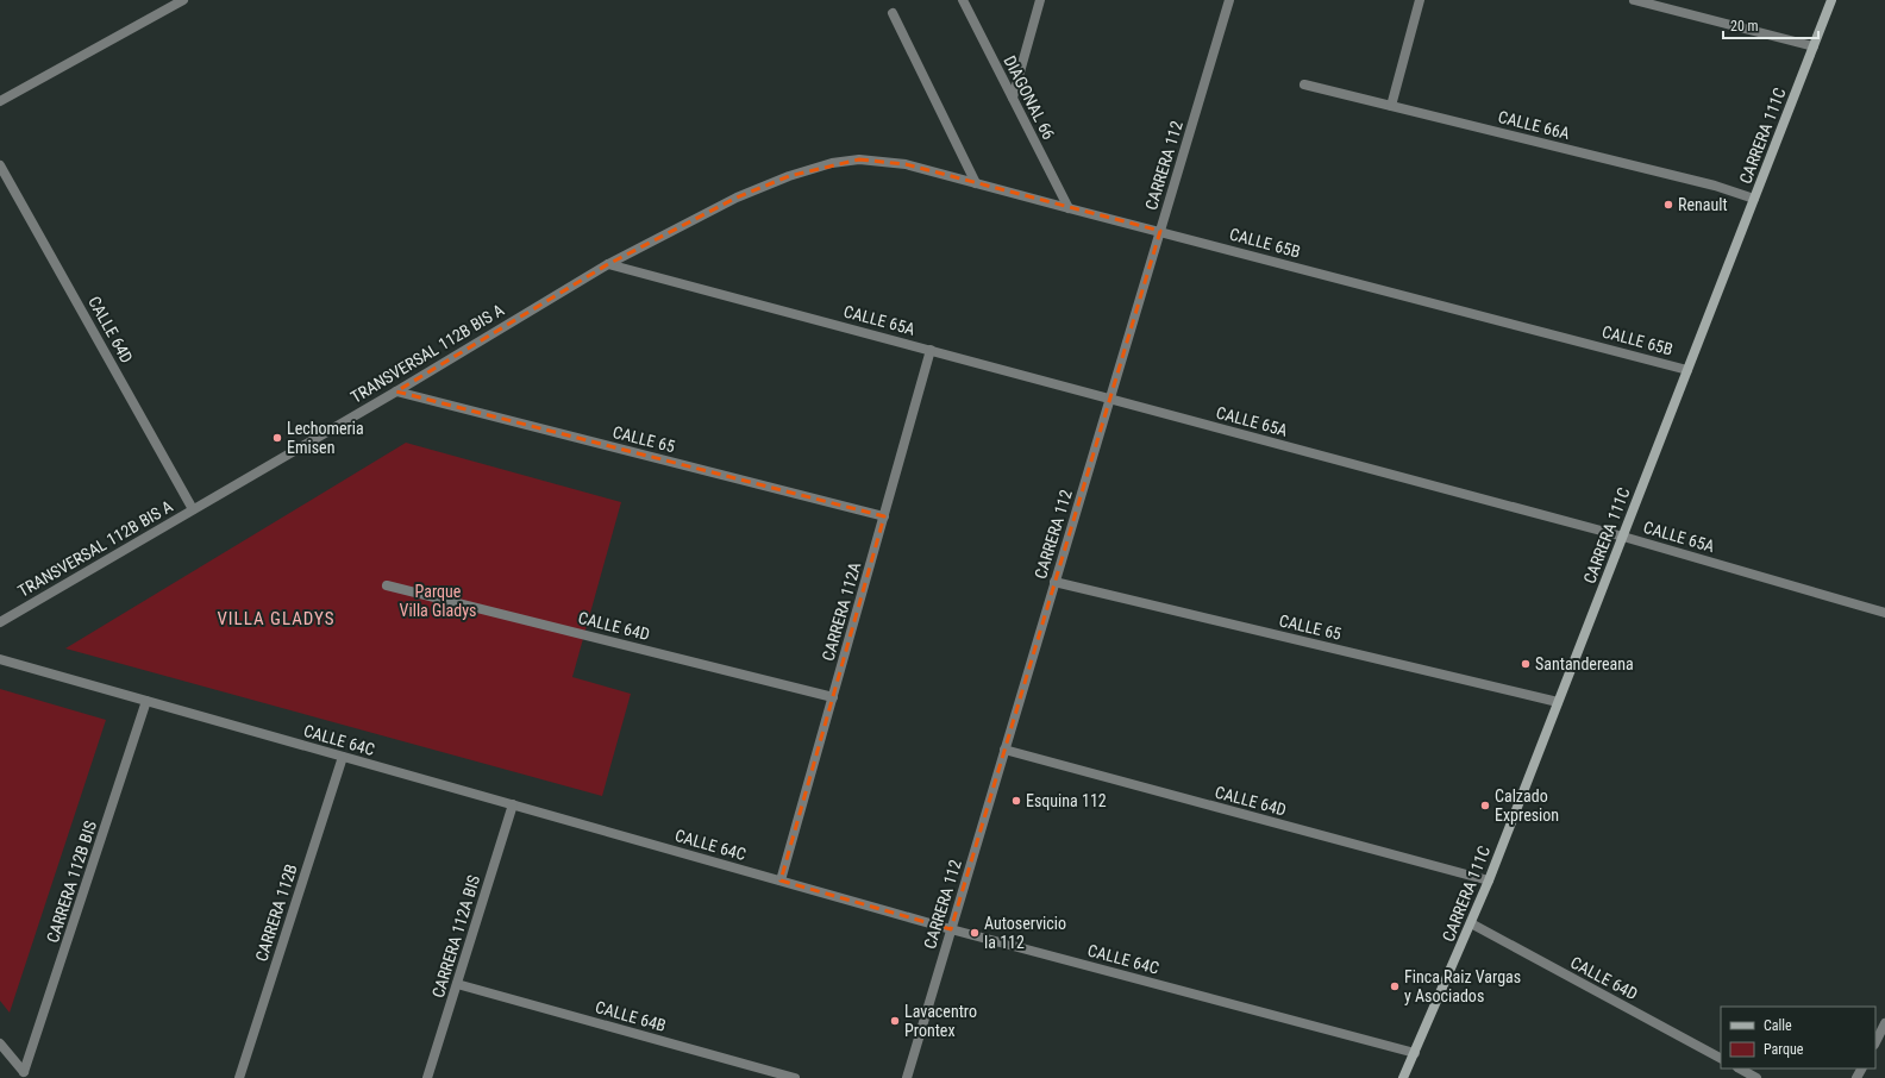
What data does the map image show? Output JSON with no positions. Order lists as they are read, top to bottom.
{
  "streets": {
    "main road": ["CARRERA 111C"],
    "street": [
      "DIAGONAL 66",
      "CALLE 66A",
      "CARRERA 112",
      "CALLE 65B",
      "CALLE 65A",
      "CALLE 64D",
      "TRANSVERSAL 112B BIS A",
      "CALLE 65",
      "CARRERA 112A",
      "CALLE 64C",
      "CARRERA 112B BIS",
      "CARRERA 112B",
      "CARRERA 112A BIS",
      "CALLE 64B"
    ]
  },
  "crossings": [
    ["DIAGONAL 66", "CALLE 65B"],
    ["CALLE 66A", "CARRERA 111C"],
    ["CARRERA 111C", "CALLE 65B"],
    ["CARRERA 111C", "CALLE 65A"],
    ["CARRERA 111C", "CALLE 64D"],
    ["CARRERA 111C", "CALLE 65"],
    ["CARRERA 111C", "CALLE 64C"],
    ["CARRERA 112", "CALLE 65B"],
    ["CARRERA 112", "CALLE 65A"],
    ["CARRERA 112", "CALLE 64D"],
    ["CARRERA 112", "CALLE 65"],
    ["CARRERA 112", "CALLE 64C"],
    ["CALLE 65B", "TRANSVERSAL 112B BIS A"],
    ["CALLE 65A", "TRANSVERSAL 112B BIS A"],
    ["CALLE 65A", "CARRERA 112A"],
    ["CALLE 64D", "TRANSVERSAL 112B BIS A"],
    ["CALLE 64D", "CARRERA 112A"],
    ["TRANSVERSAL 112B BIS A", "CALLE 65"],
    ["CALLE 65", "CARRERA 112A"],
    ["CARRERA 112A", "CALLE 64C"],
    ["CALLE 64C", "CARRERA 112B BIS"],
    ["CALLE 64C", "CARRERA 112B"],
    ["CALLE 64C", "CARRERA 112A BIS"],
    ["CARRERA 112A BIS", "CALLE 64B"]
  ],
  "districts": ["VILLA GLADYS"],
  "parks": ["Parque Villa Gladys"],
  "places": [
    "Renault",
    "Lechomeria Emisen",
    "Santandereana",
    "Esquina 112",
    "Calzado Expresion",
    "Autoservicio la 112",
    "Finca Raiz Vargas y Asociados",
    "Lavacentro Prontex"
  ],
  "legend": ["Calle", "Parque"],
  "scale_bar": "20 m"
}
